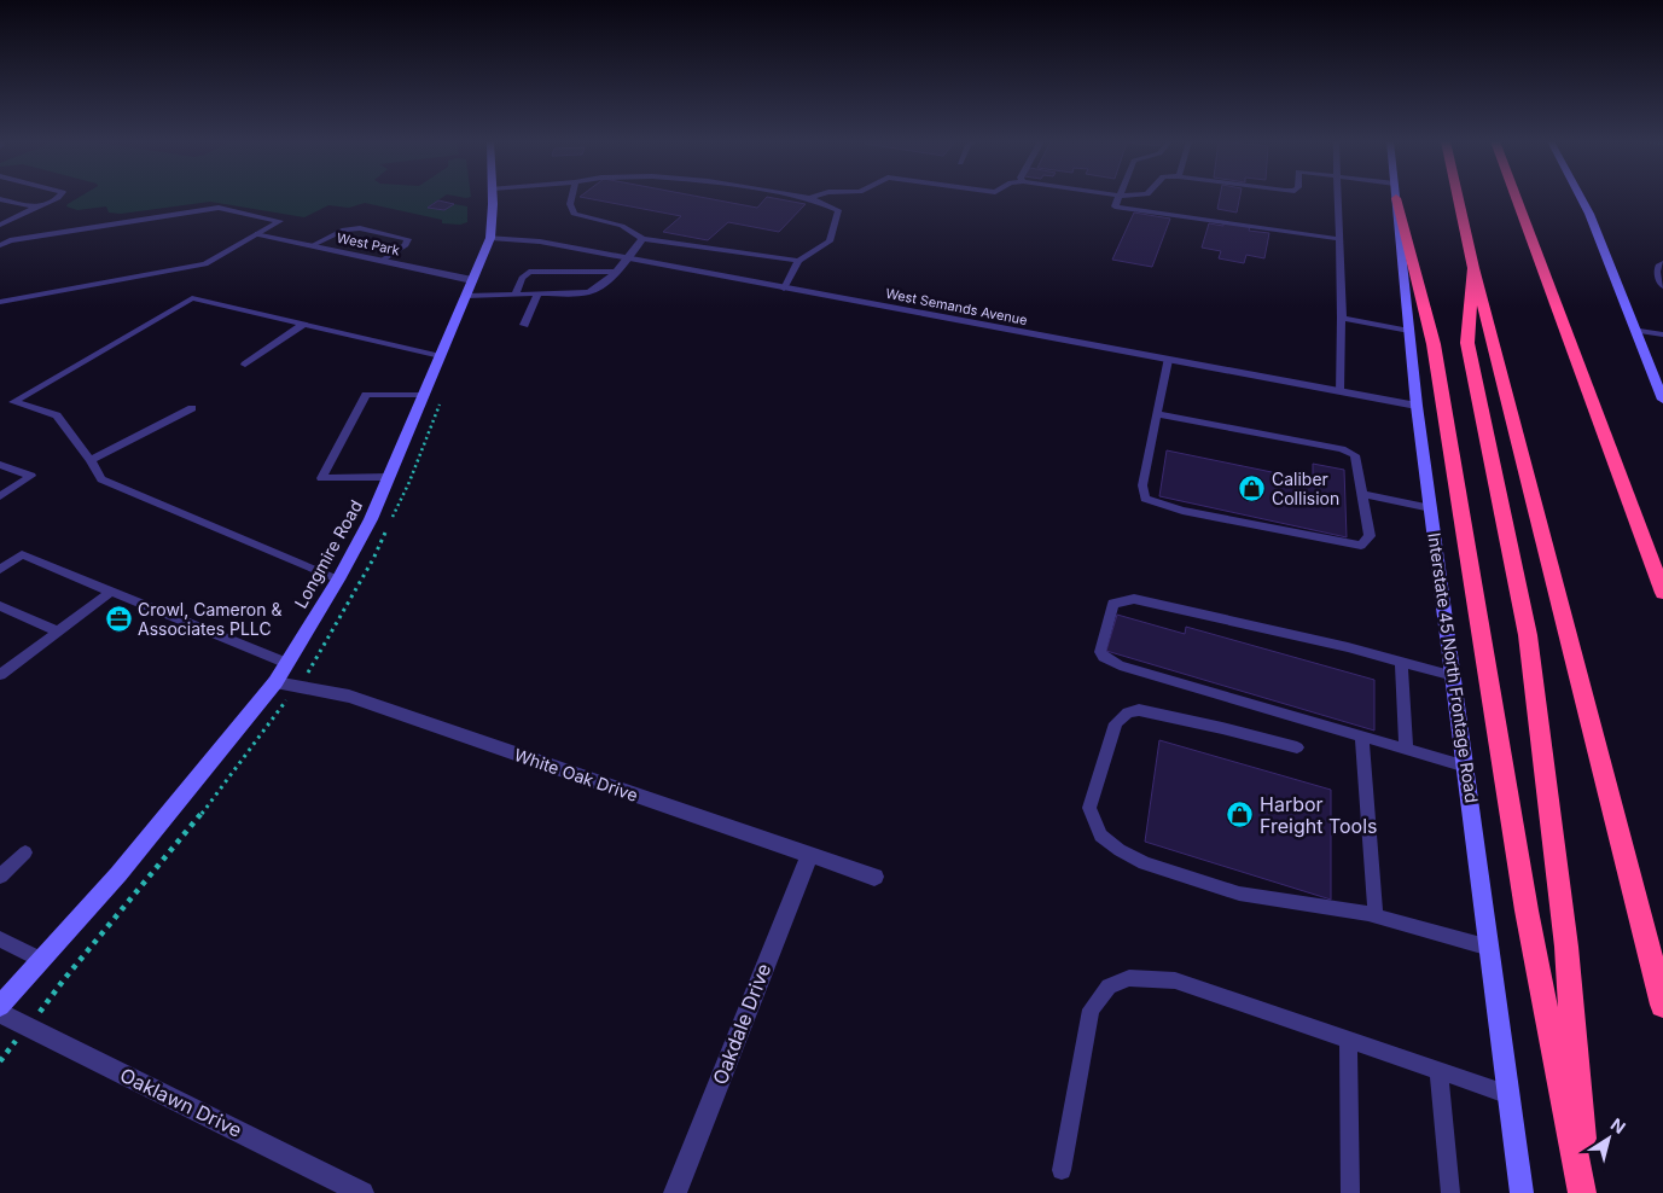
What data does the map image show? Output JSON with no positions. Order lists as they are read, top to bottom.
{
  "streets": {
    "main road": ["Longmire Road", "Interstate 45 North Frontage Road"],
    "street": [
      "West Park",
      "West Semands Avenue",
      "White Oak Drive",
      "Oakdale Drive",
      "Oaklawn Drive"
    ]
  },
  "crossings": [
    ["West Park", "Longmire Road"],
    ["West Semands Avenue", "Longmire Road"],
    ["West Semands Avenue", "Interstate 45 North Frontage Road"],
    ["Longmire Road", "White Oak Drive"],
    ["White Oak Drive", "Oakdale Drive"]
  ],
  "places": {
    "shop": ["Caliber Collision", "Harbor Freight Tools"],
    "office": ["Crowl, Cameron & Associates PLLC"]
  },
  "north": "top right"
}
